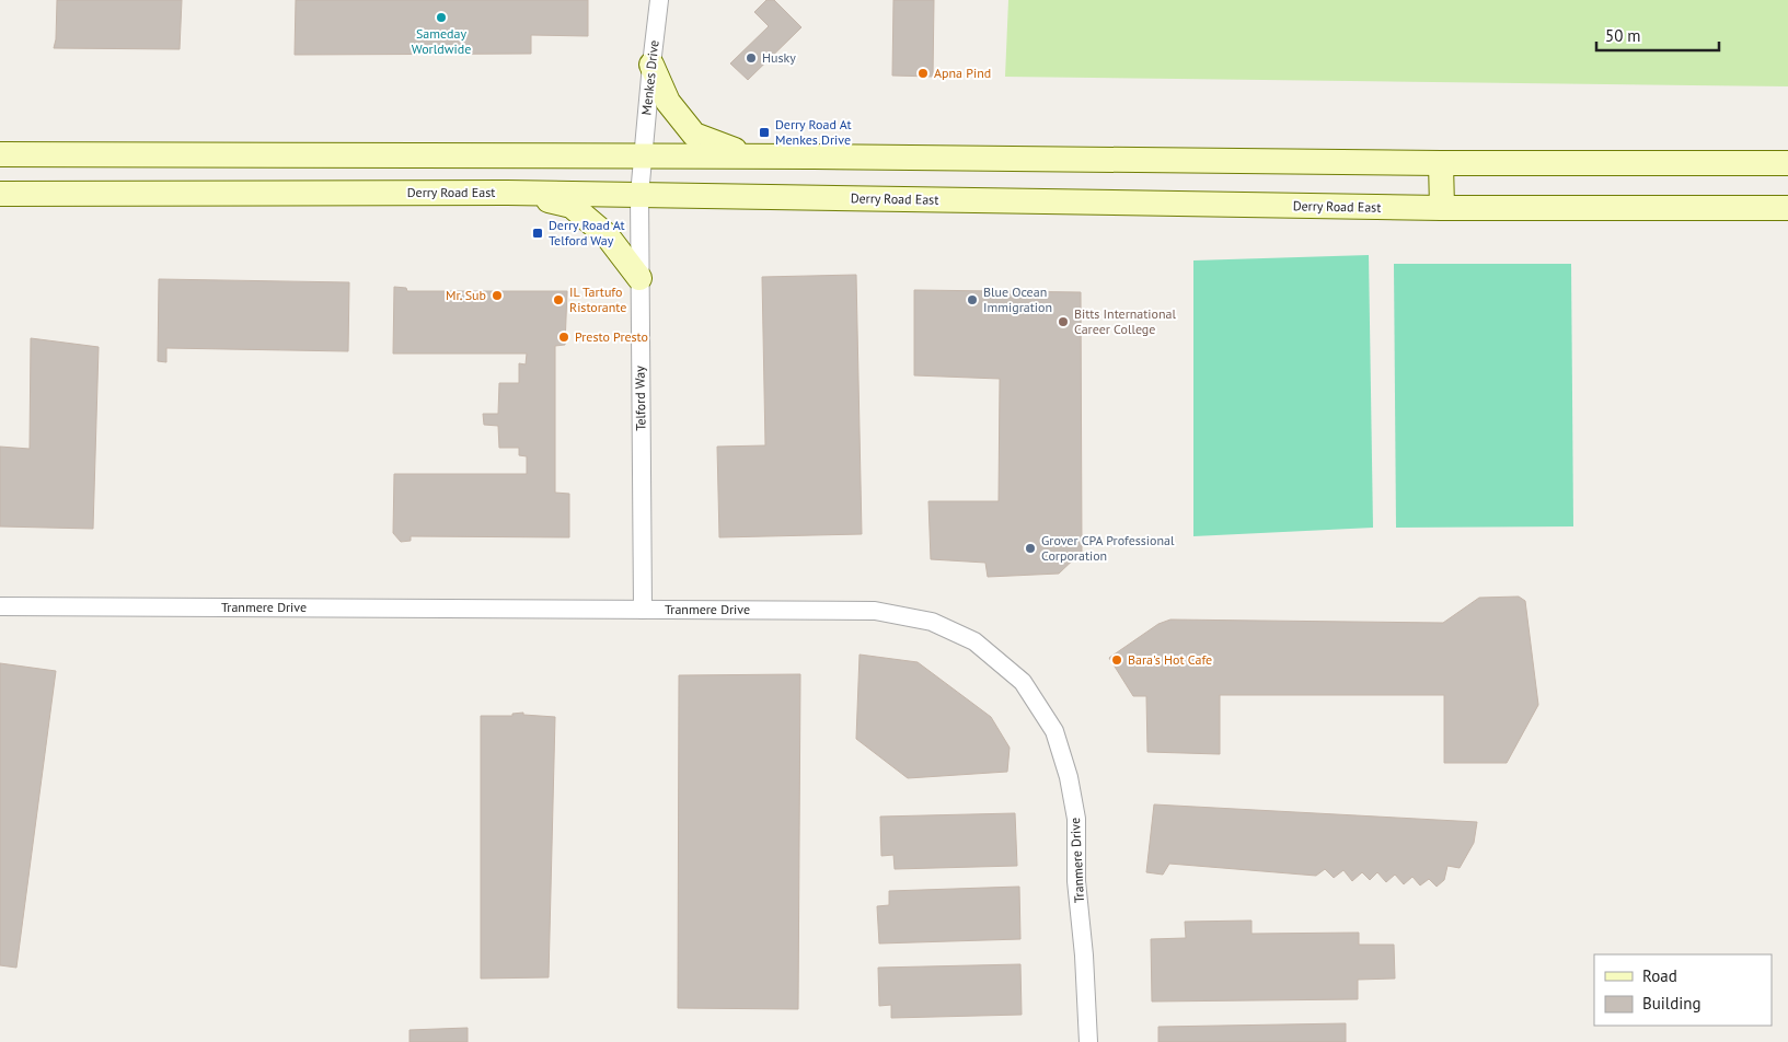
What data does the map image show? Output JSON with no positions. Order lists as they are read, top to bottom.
{
  "streets": {
    "main road": ["Derry Road East"],
    "street": ["Menkes Drive", "Telford Way", "Tranmere Drive"]
  },
  "crossings": [
    ["Menkes Drive", "Telford Way"],
    ["Derry Road East", "Telford Way"],
    ["Telford Way", "Tranmere Drive"]
  ],
  "places": {
    "other": [
      "Sameday Worldwide",
      "Husky",
      "Apna Pind",
      "Mr. Sub",
      "IL Tartufo Ristorante",
      "Blue Ocean Immigration",
      "Bitts International Career College",
      "Presto Presto",
      "Grover CPA Professional Corporation",
      "Bara's Hot Cafe"
    ],
    "transit": ["Derry Road At Menkes Drive", "Derry Road At Telford Way"]
  },
  "legend": ["Road", "Building"],
  "scale_bar": "50 m"
}
